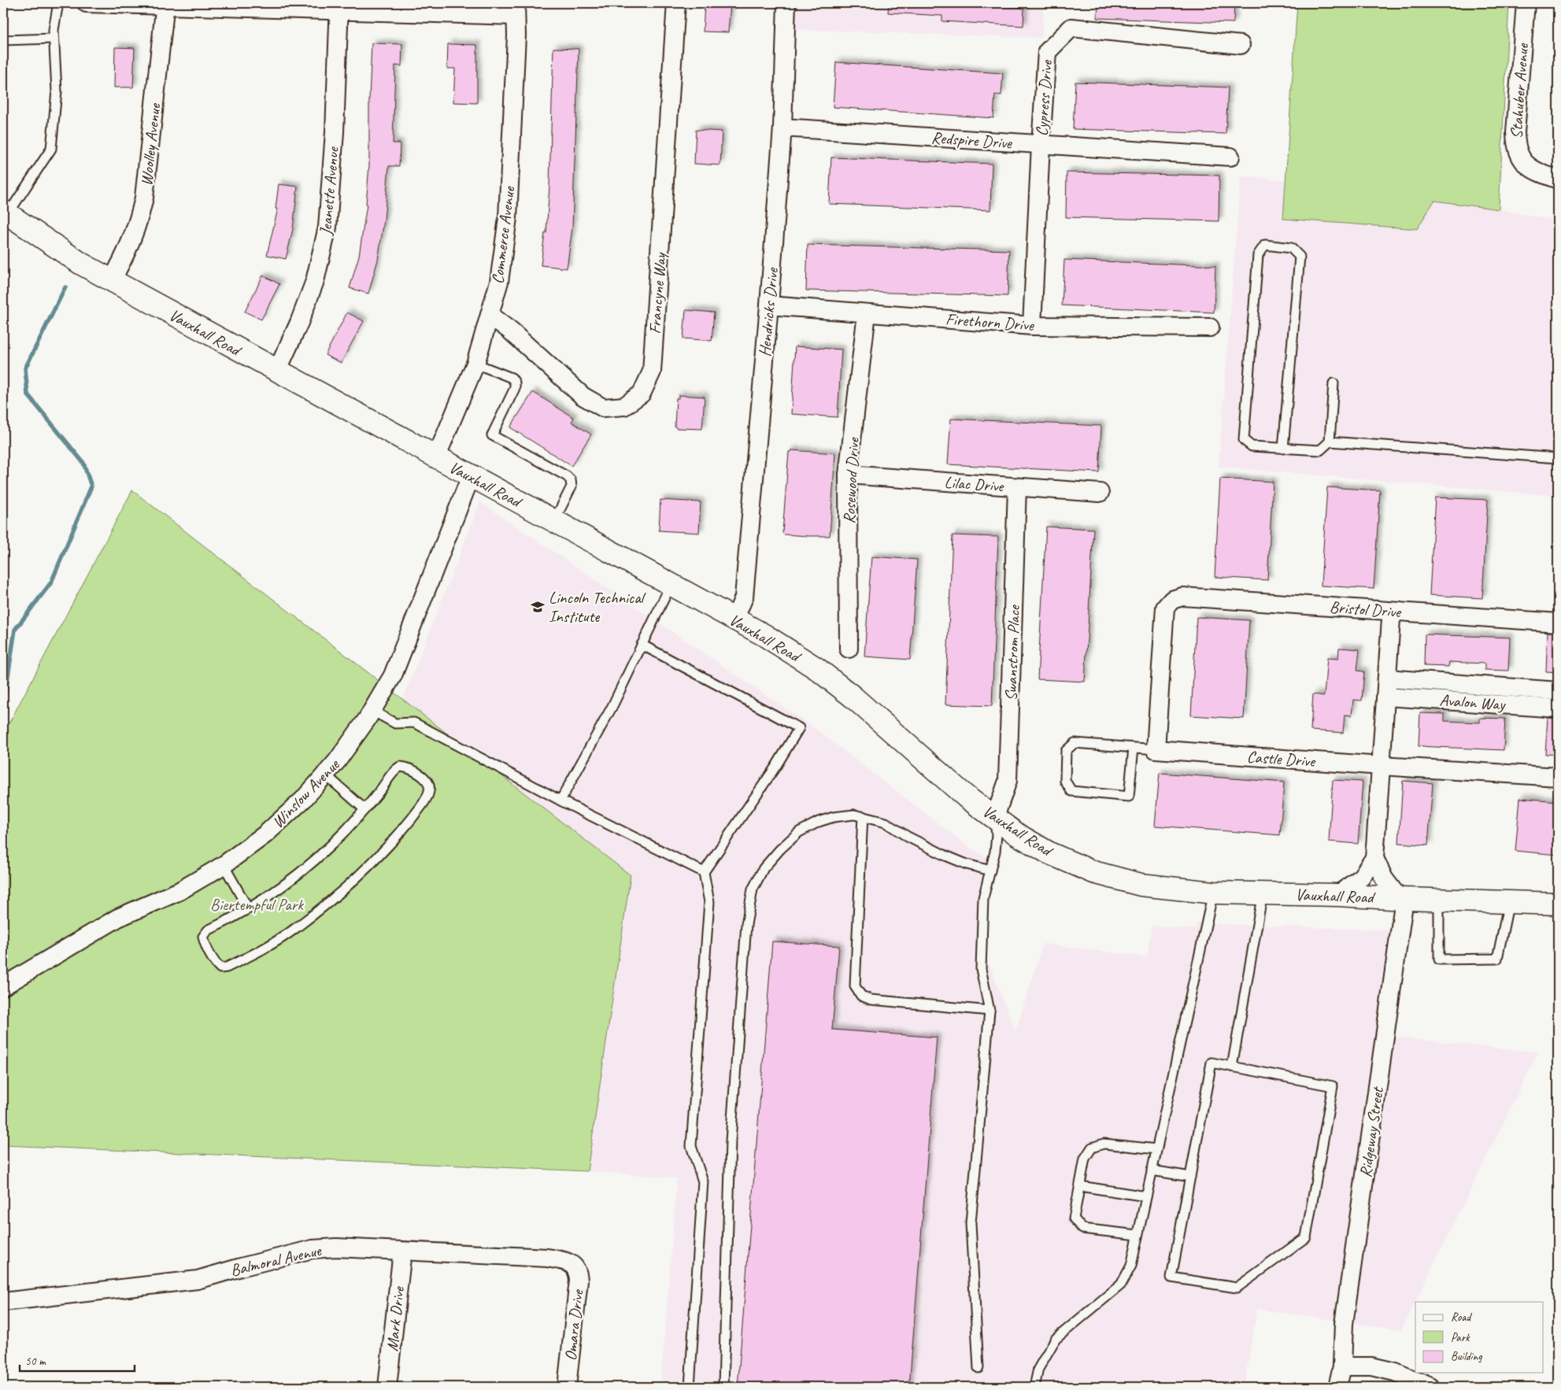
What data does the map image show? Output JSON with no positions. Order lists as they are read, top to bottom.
{
  "streets": {
    "street": [
      "Stahuber Avenue",
      "Cypress Drive",
      "Redspire Drive",
      "Woolley Avenue",
      "Jeanette Avenue",
      "Commerce Avenue",
      "Francyne Way",
      "Hendricks Drive",
      "Firethorn Drive",
      "Vauxhall Road",
      "Rosewood Drive",
      "Lilac Drive",
      "Bristol Drive",
      "Swanstrom Place",
      "Avalon Way",
      "Castle Drive",
      "Winslow Avenue",
      "Ridgeway Street",
      "Balmoral Avenue",
      "Mark Drive",
      "Omara Drive"
    ]
  },
  "crossings": [
    ["Cypress Drive", "Redspire Drive"],
    ["Cypress Drive", "Firethorn Drive"],
    ["Redspire Drive", "Hendricks Drive"],
    ["Woolley Avenue", "Vauxhall Road"],
    ["Jeanette Avenue", "Vauxhall Road"],
    ["Commerce Avenue", "Francyne Way"],
    ["Commerce Avenue", "Vauxhall Road"],
    ["Hendricks Drive", "Firethorn Drive"],
    ["Hendricks Drive", "Vauxhall Road"],
    ["Firethorn Drive", "Rosewood Drive"],
    ["Vauxhall Road", "Swanstrom Place"],
    ["Vauxhall Road", "Winslow Avenue"],
    ["Vauxhall Road", "Ridgeway Street"],
    ["Rosewood Drive", "Lilac Drive"],
    ["Lilac Drive", "Swanstrom Place"],
    ["Bristol Drive", "Castle Drive"],
    ["Balmoral Avenue", "Mark Drive"],
    ["Balmoral Avenue", "Omara Drive"]
  ],
  "parks": ["Biertempful Park"],
  "places": {
    "school or university": ["Lincoln Technical Institute"]
  },
  "legend": ["Road", "Park", "Building"],
  "scale_bar": "50 m"
}
